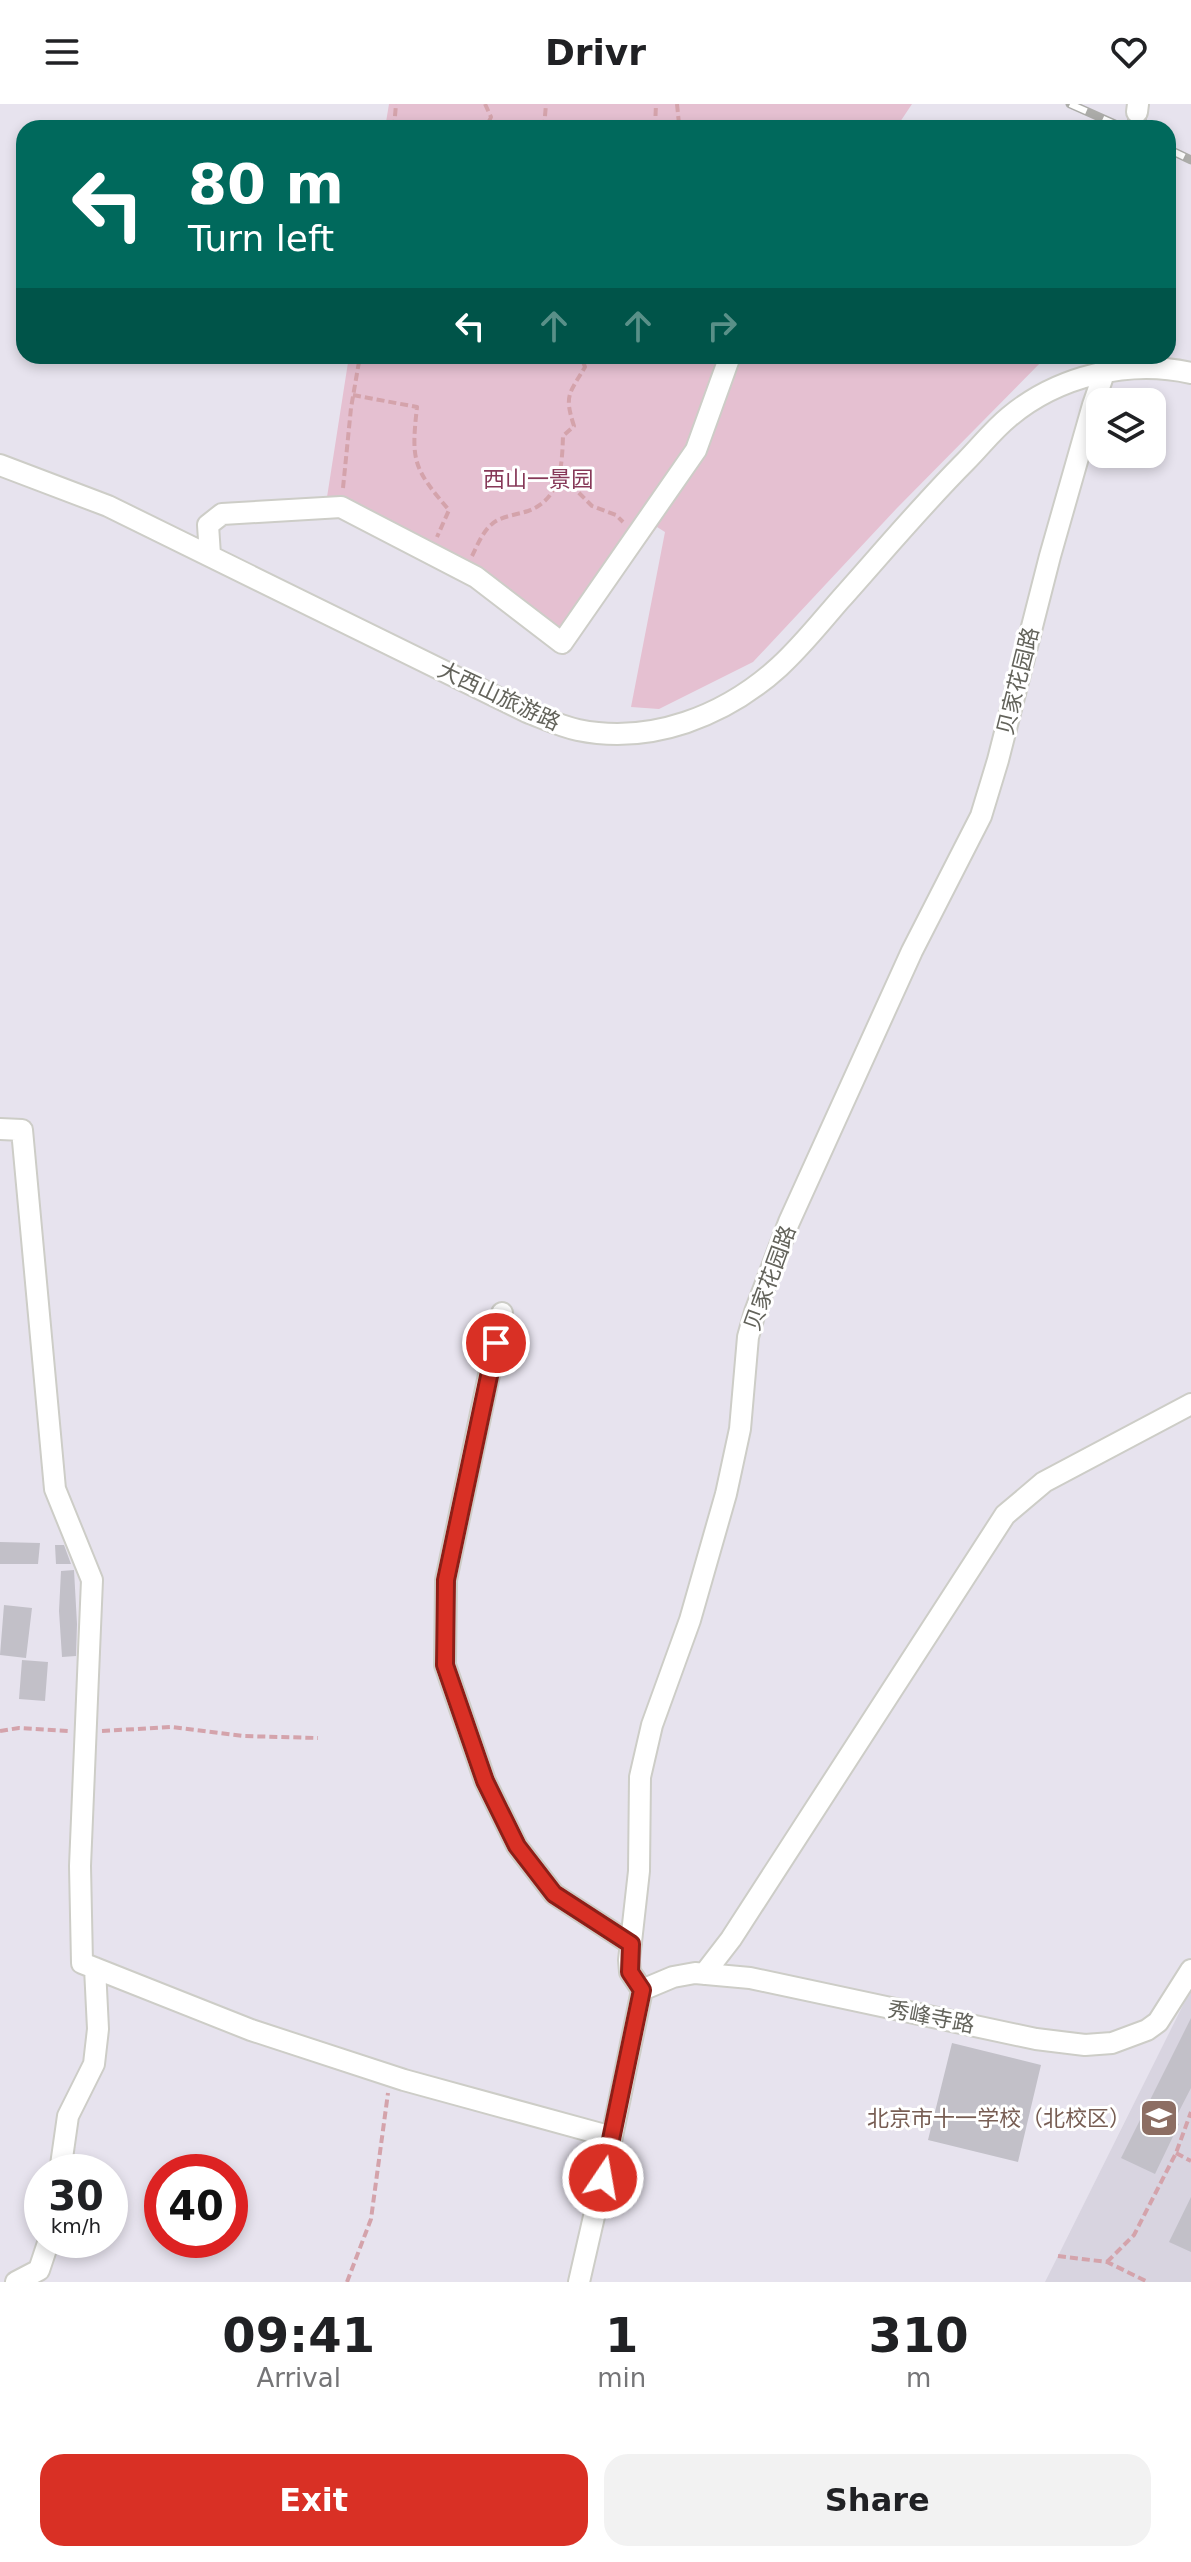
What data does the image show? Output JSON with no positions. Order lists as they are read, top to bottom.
{
  "streets": {
    "street": ["贝家花园路", "大西山旅游路", "秀峰寺路"]
  },
  "crossings": [
    ["贝家花园路", "大西山旅游路"],
    ["贝家花园路", "秀峰寺路"]
  ],
  "parks": ["西山一景园"],
  "places": {
    "school or university": ["北京市十一学校（北校区）"]
  },
  "page": {
    "header": "Drivr",
    "turn": ["80 m", "Turn left"],
    "speed": "30 km/h",
    "limit": "40",
    "eta": [
      "09:41",
      "Arrival",
      "1",
      "min",
      "310",
      "m"
    ],
    "buttons": ["Exit", "Share"]
  }
}
